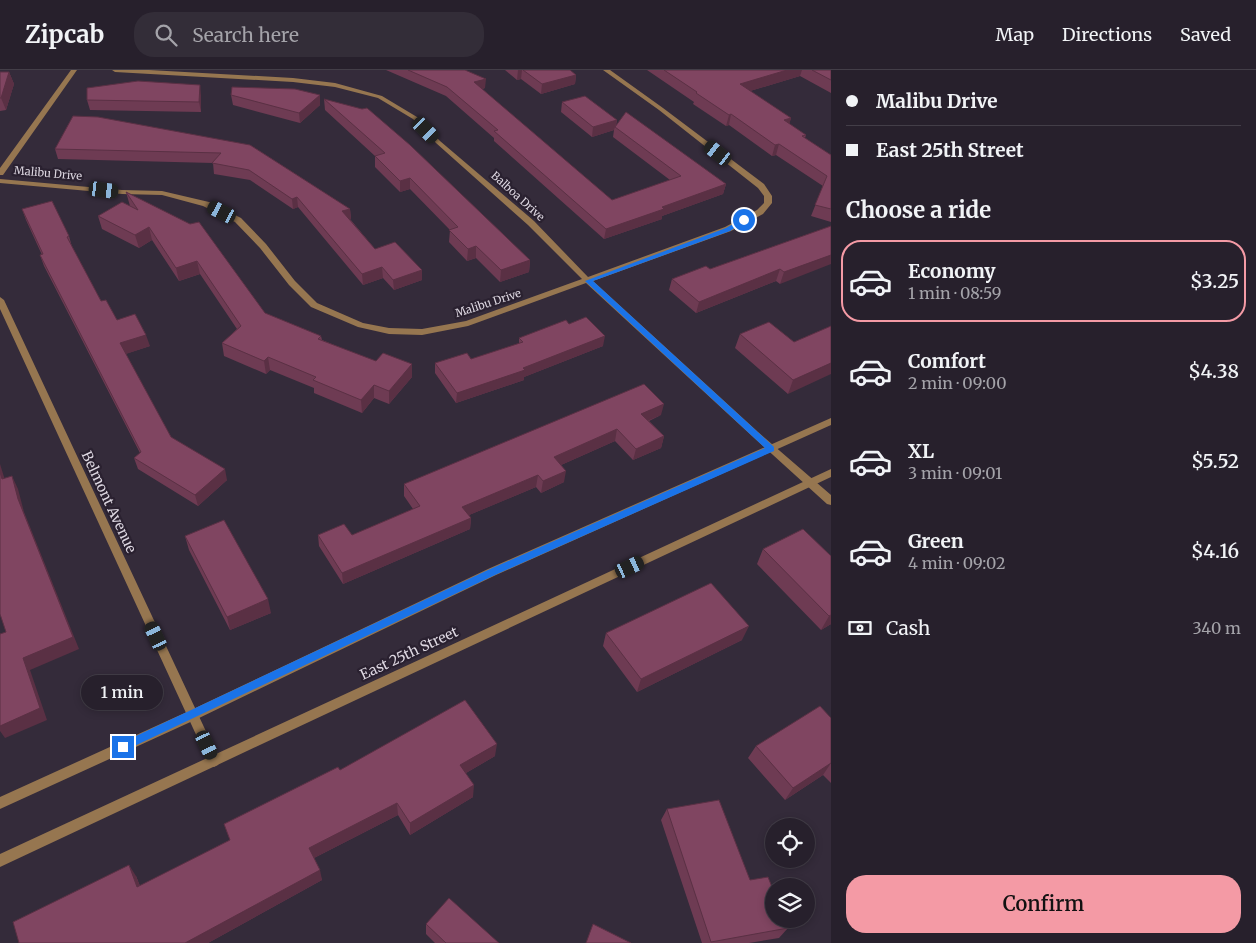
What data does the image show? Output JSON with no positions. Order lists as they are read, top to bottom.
{
  "streets": {
    "street": [
      "Malibu Drive",
      "Balboa Drive",
      "Belmont Avenue",
      "East 25th Street"
    ]
  },
  "crossings": [
    ["Malibu Drive", "Balboa Drive"],
    ["Balboa Drive", "East 25th Street"],
    ["Belmont Avenue", "East 25th Street"]
  ],
  "page": {
    "header": "Zipcab",
    "search": "Search here",
    "nav": ["Map", "Directions", "Saved"],
    "banner": ["Malibu Drive", "East 25th Street"],
    "heading": "Choose a ride",
    "list": [
      {
        "name": "Economy",
        "note": "1 min · 08:59",
        "value": "$3.25"
      },
      {
        "name": "Comfort",
        "note": "2 min · 09:00",
        "value": "$4.38"
      },
      {
        "name": "XL",
        "note": "3 min · 09:01",
        "value": "$5.52"
      },
      {
        "name": "Green",
        "note": "4 min · 09:02",
        "value": "$4.16"
      }
    ],
    "pay": ["Cash", "340 m"],
    "bubble": "1 min",
    "buttons": "Confirm"
  }
}
